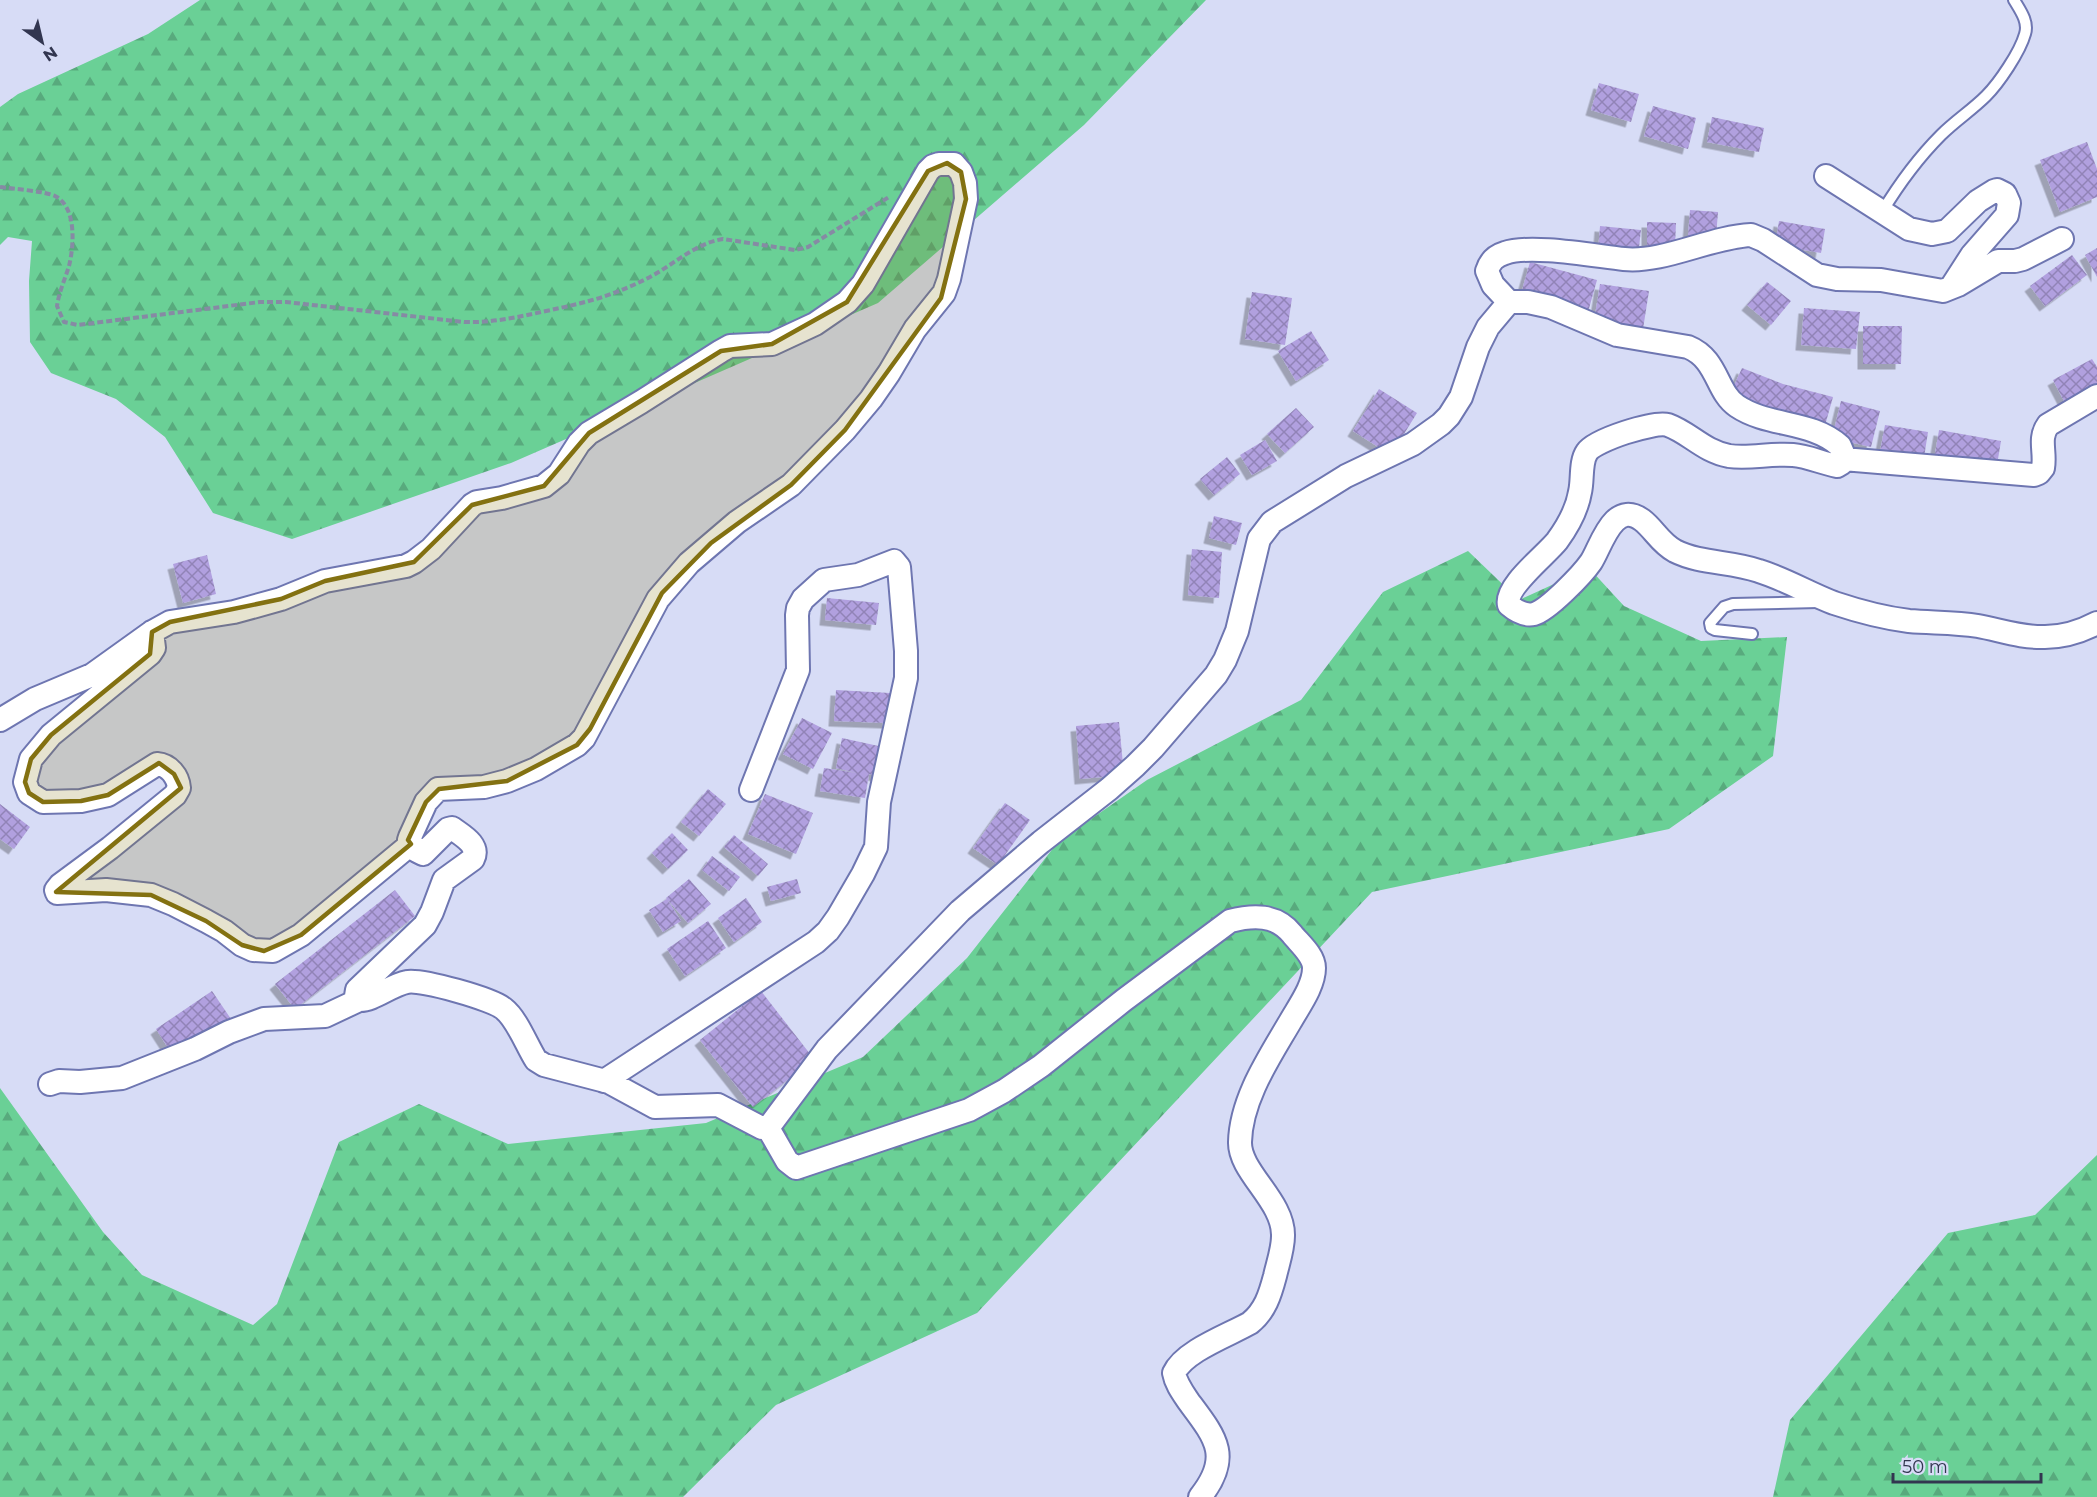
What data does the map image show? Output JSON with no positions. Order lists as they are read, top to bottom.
{
  "scale_bar": "50 m",
  "north": "bottom right"
}
